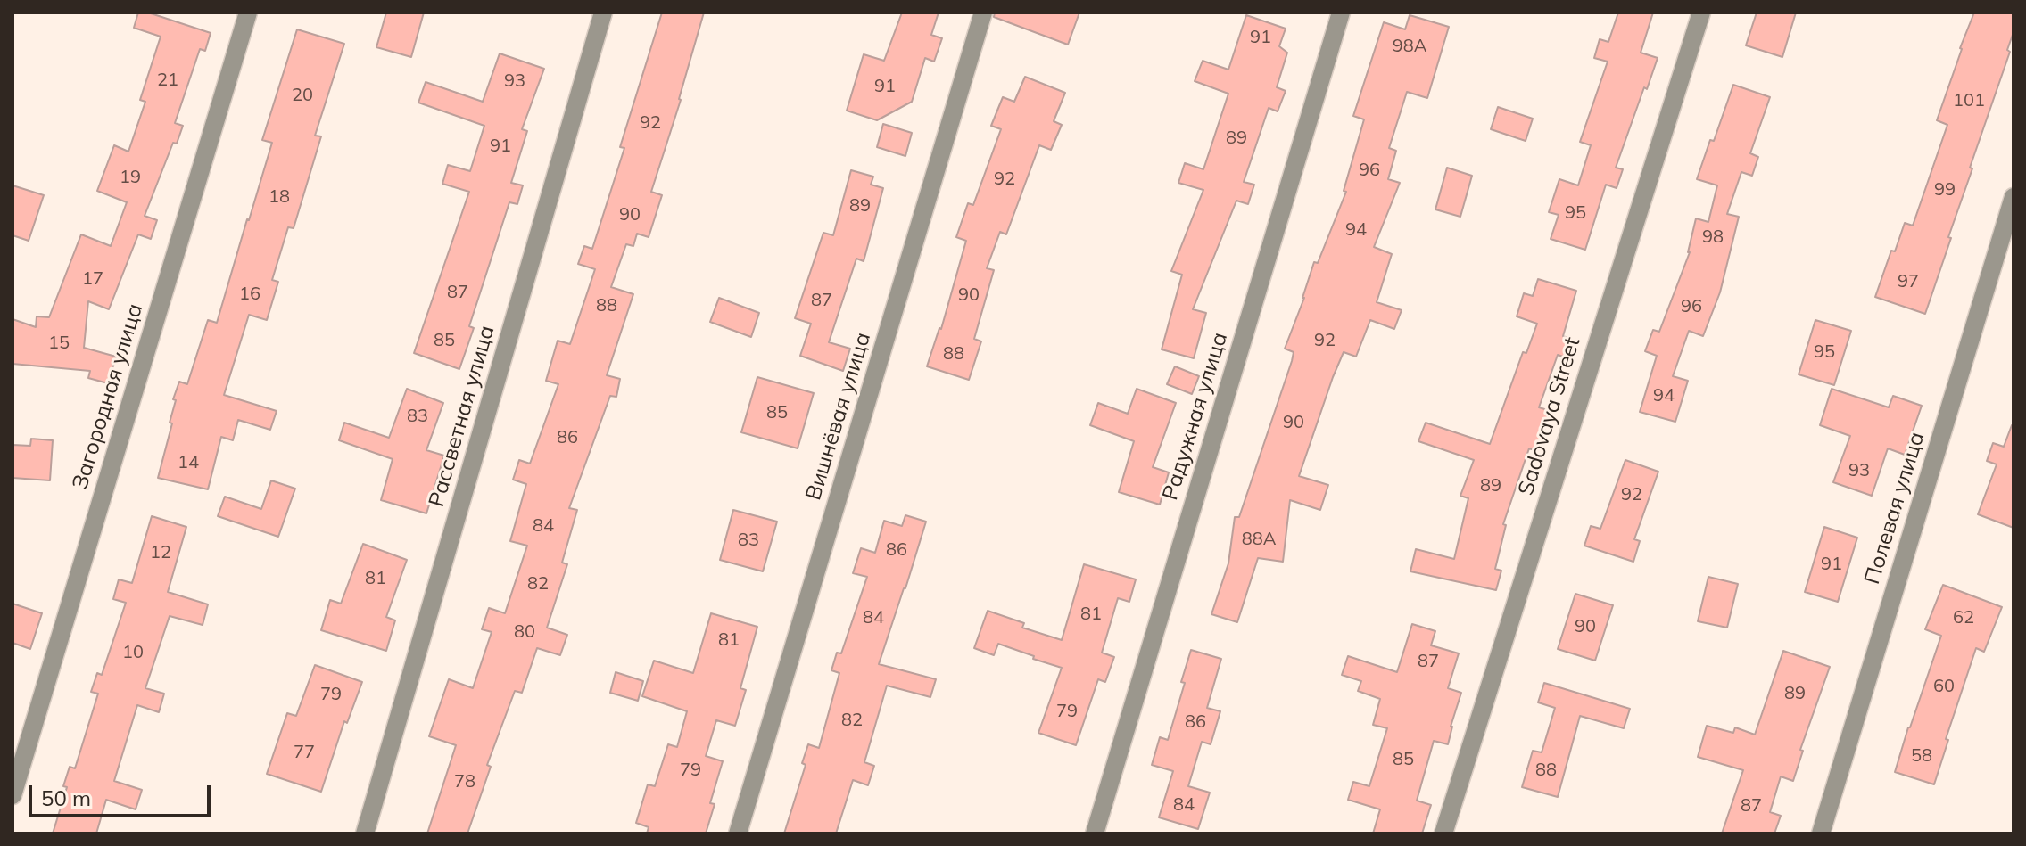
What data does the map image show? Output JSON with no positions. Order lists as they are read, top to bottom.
{
  "streets": {
    "street": [
      "Загородная улица",
      "Рассветная улица",
      "Вишнёвая улица",
      "Радужная улица",
      "Sadovaya Street",
      "Полевая улица"
    ]
  },
  "house_numbers": [
    "91",
    "98А",
    "21",
    "93",
    "91",
    "20",
    "101",
    "92",
    "89",
    "91",
    "96",
    "19",
    "92",
    "99",
    "18",
    "89",
    "95",
    "90",
    "94",
    "98",
    "17",
    "97",
    "87",
    "16",
    "90",
    "87",
    "88",
    "96",
    "85",
    "92",
    "15",
    "95",
    "88",
    "94",
    "85",
    "83",
    "90",
    "86",
    "14",
    "93",
    "89",
    "92",
    "84",
    "88А",
    "83",
    "86",
    "12",
    "91",
    "81",
    "82",
    "81",
    "84",
    "62",
    "90",
    "80",
    "81",
    "10",
    "87",
    "60",
    "89",
    "79",
    "79",
    "82",
    "86",
    "77",
    "58",
    "85",
    "79",
    "88",
    "78",
    "84",
    "87"
  ],
  "scale_bar": "50 m"
}
